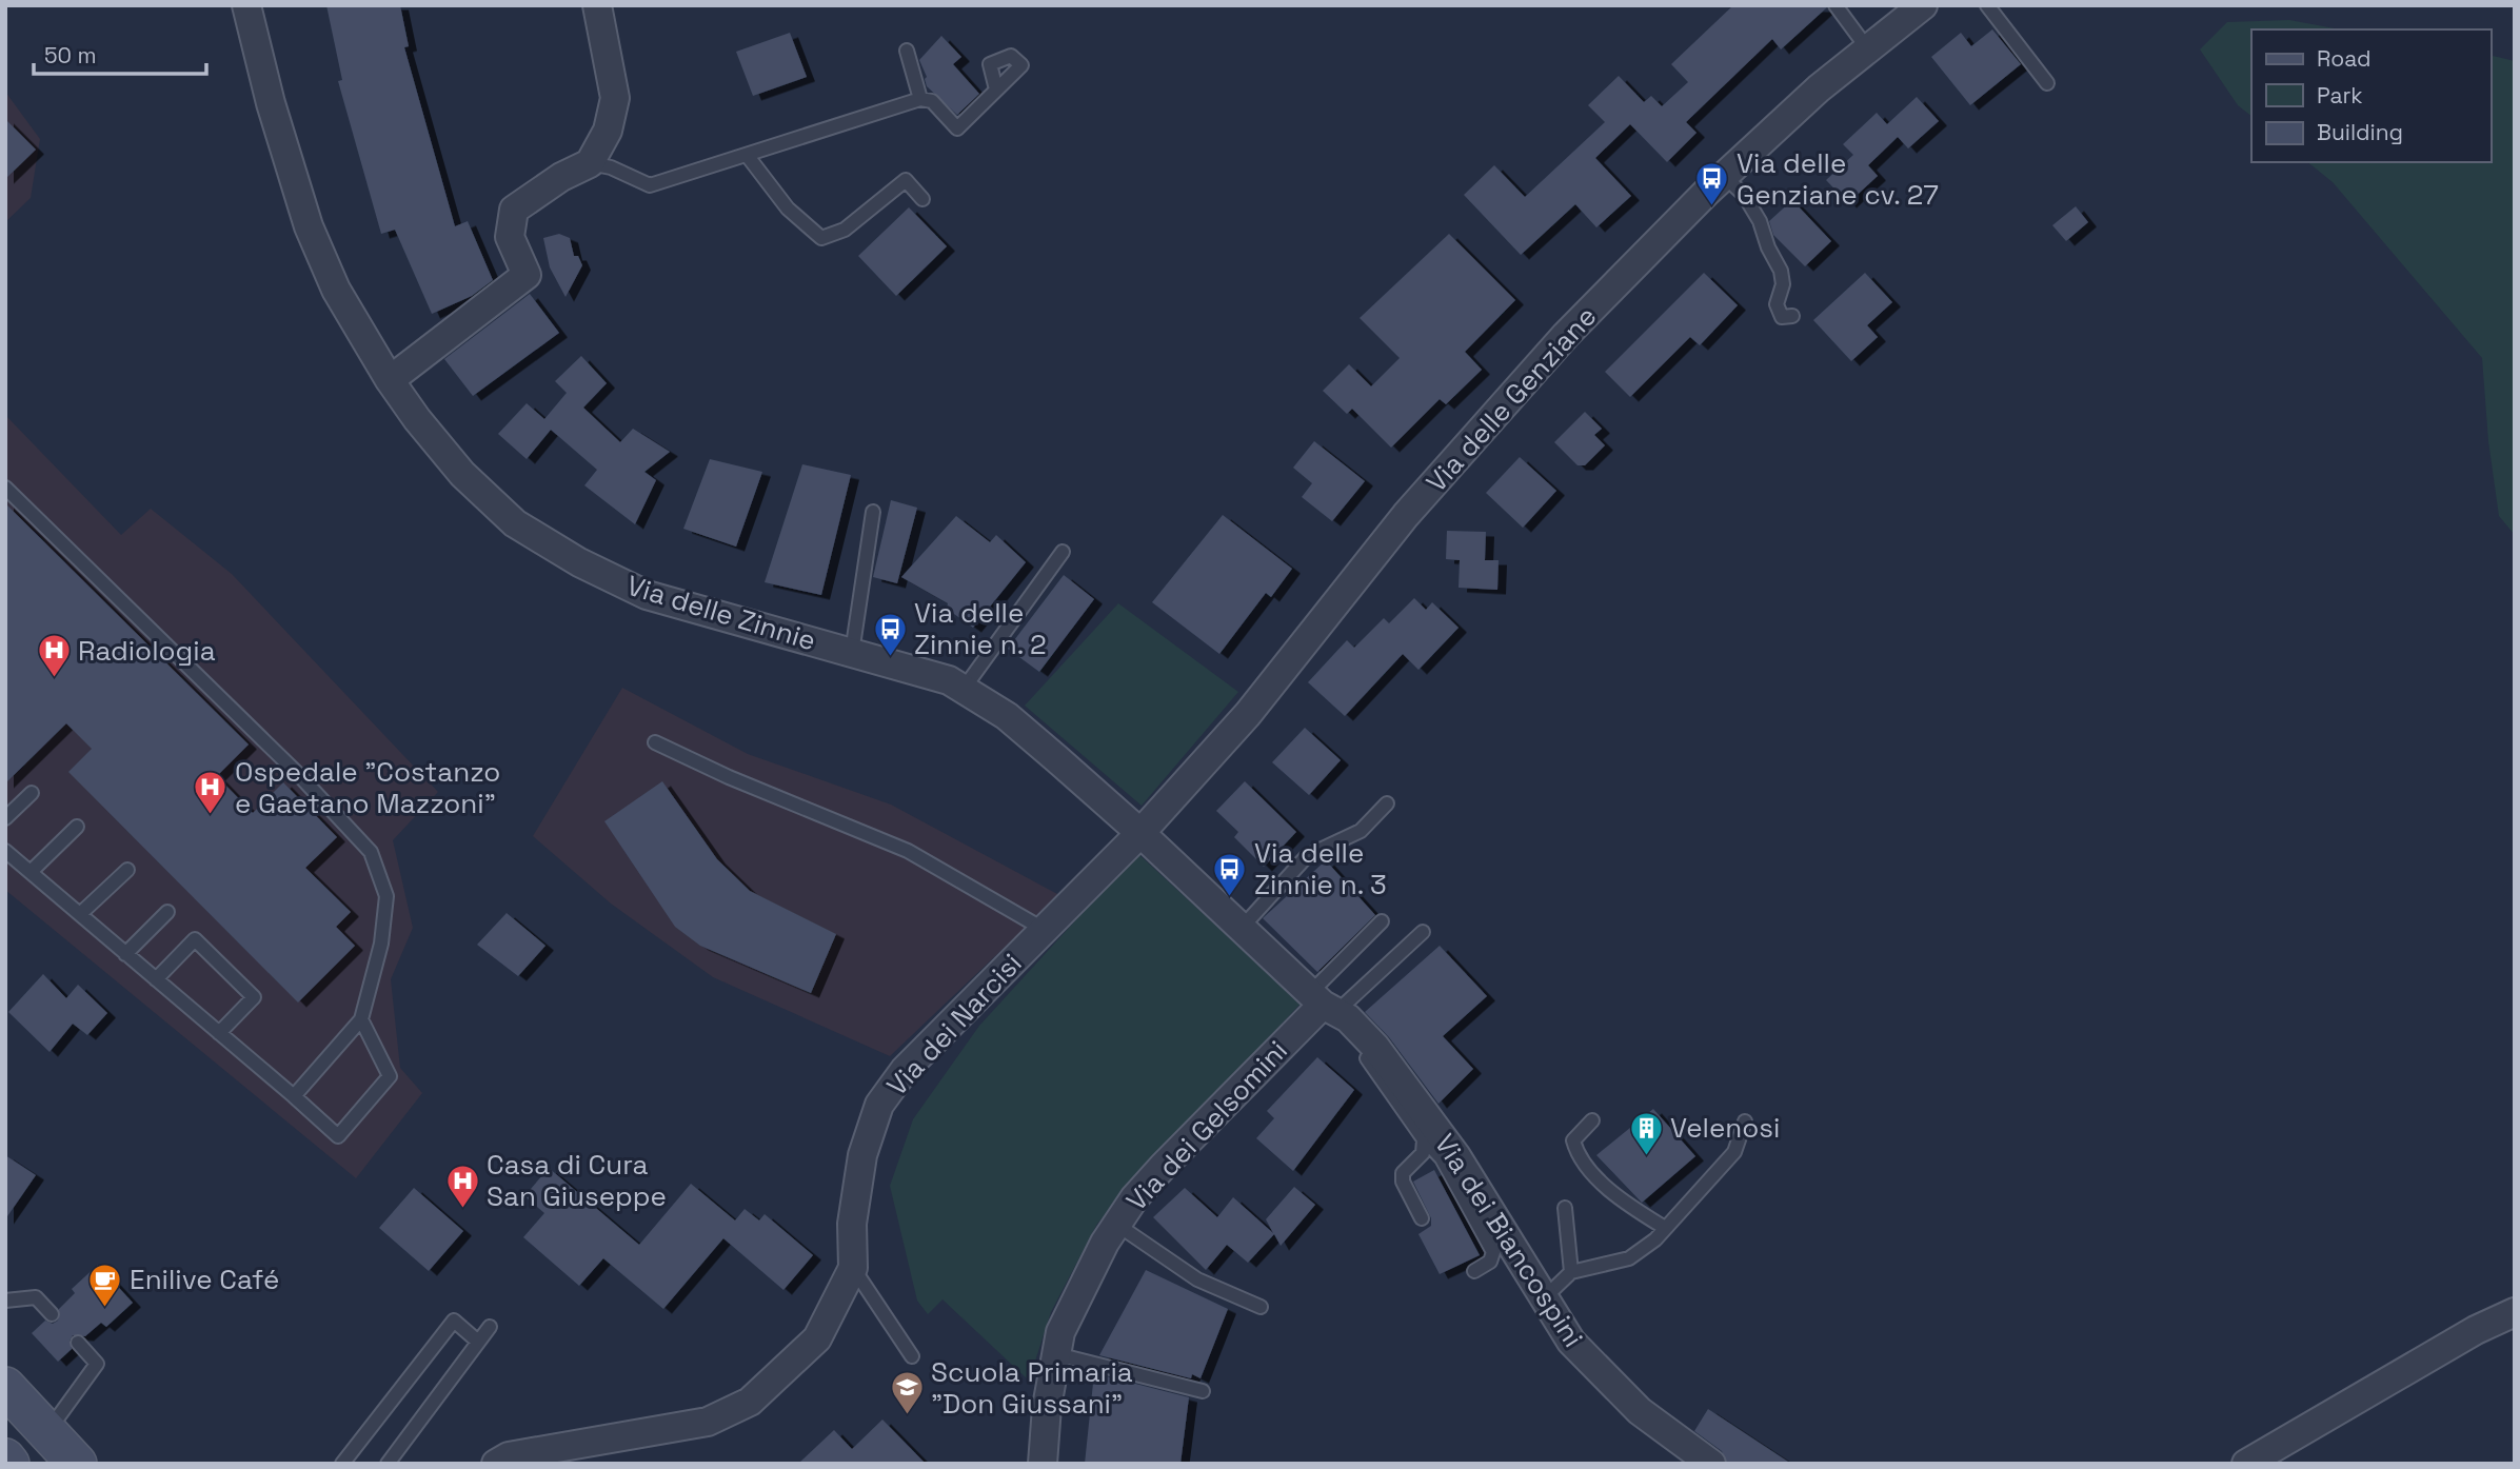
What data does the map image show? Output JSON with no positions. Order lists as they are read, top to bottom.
{
  "streets": {
    "street": [
      "Via delle Genziane",
      "Via delle Zinnie",
      "Via dei Narcisi",
      "Via dei Gelsomini",
      "Via dei Biancospini"
    ]
  },
  "crossings": [
    ["Via delle Genziane", "Via delle Zinnie"],
    ["Via delle Genziane", "Via dei Narcisi"],
    ["Via delle Zinnie", "Via dei Narcisi"],
    ["Via delle Zinnie", "Via dei Gelsomini"],
    ["Via delle Zinnie", "Via dei Biancospini"],
    ["Via dei Gelsomini", "Via dei Biancospini"]
  ],
  "places": {
    "bus stop": ["Via delle Genziane cv. 27", "Via delle Zinnie n. 2", "Via delle Zinnie n. 3"],
    "hospital": ["Radiologia", "Ospedale \"Costanzo e Gaetano Mazzoni\"", "Casa di Cura San Giuseppe"],
    "building": ["Velenosi"],
    "cafe": ["Enilive Café"],
    "school or university": ["Scuola Primaria \"Don Giussani\""]
  },
  "legend": ["Road", "Park", "Building"],
  "scale_bar": "50 m"
}
